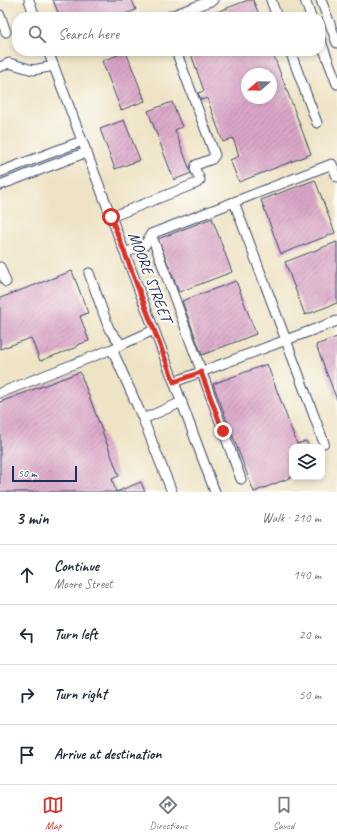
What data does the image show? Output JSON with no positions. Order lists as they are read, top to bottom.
{
  "streets": {
    "street": ["MOORE STREET"]
  },
  "scale_bar": "50 m",
  "north": "left",
  "page": {
    "search": "Search here",
    "scale": "50 m",
    "heading": ["3 min", "Walk · 210 m"],
    "list": [
      ["Continue", "Moore Street", "140 m"],
      ["Turn left", "20 m"],
      ["Turn right", "50 m"],
      "Arrive at destination"
    ],
    "nav": ["Map", "Directions", "Saved"]
  }
}
